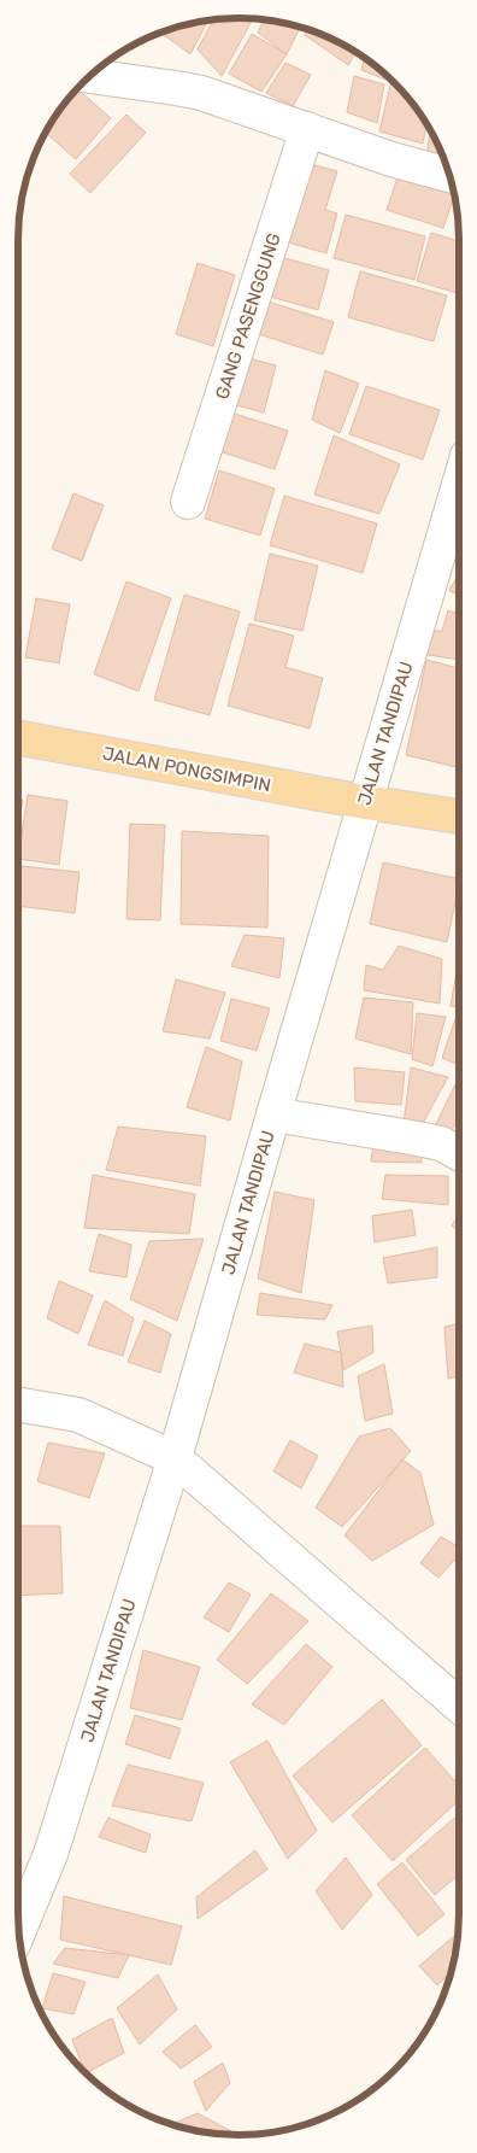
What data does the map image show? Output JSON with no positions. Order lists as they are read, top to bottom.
{
  "streets": {
    "main road": ["JALAN PONGSIMPIN"],
    "street": ["GANG PASENGGUNG", "JALAN TANDIPAU"]
  },
  "crossings": [
    ["JALAN TANDIPAU", "JALAN PONGSIMPIN"]
  ]
}
